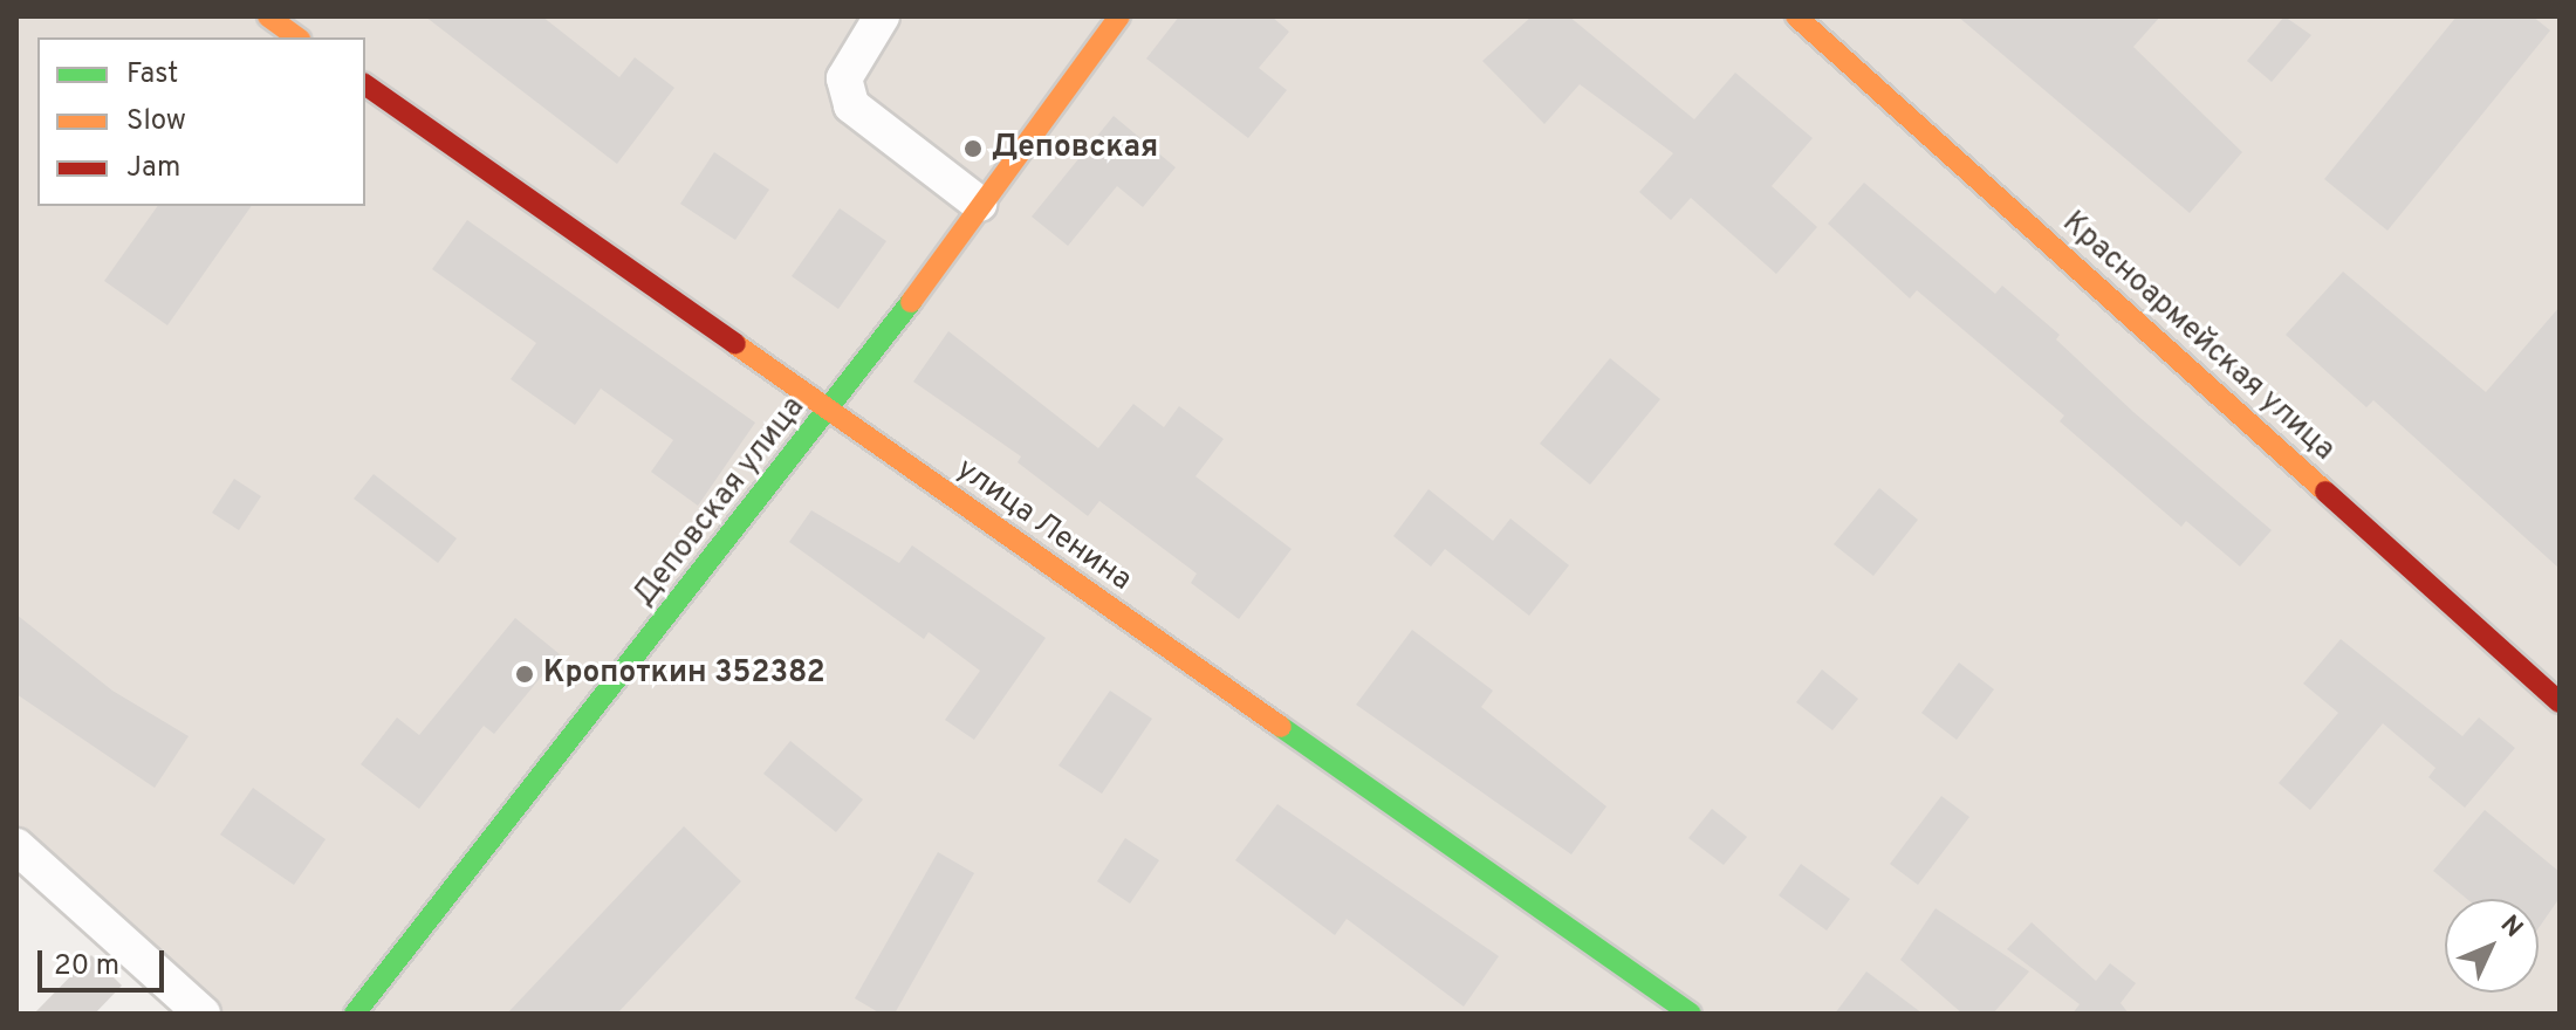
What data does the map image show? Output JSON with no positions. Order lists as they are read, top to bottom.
{
  "streets": {
    "main road": ["Красноармейская улица", "Деповская улица", "улица Ленина"]
  },
  "crossings": [
    ["Деповская улица", "улица Ленина"]
  ],
  "places": ["Деповская", "Кропоткин 352382"],
  "legend": ["Fast", "Slow", "Jam"],
  "scale_bar": "20 m",
  "north": "top right"
}
